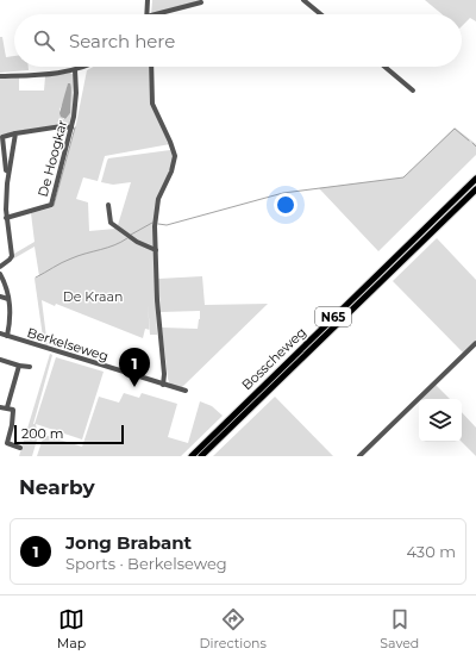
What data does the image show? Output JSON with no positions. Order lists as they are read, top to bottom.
{
  "streets": {
    "main road": ["N65", "Bosscheweg"],
    "street": ["De Hoogkar", "Berkelseweg"]
  },
  "parks": ["De Kraan"],
  "scale_bar": "200 m",
  "page": {
    "search": "Search here",
    "pins": "1",
    "scale": "200 m",
    "heading": "Nearby",
    "list": [
      {
        "mark": "1",
        "name": "Jong Brabant",
        "note": "Sports · Berkelseweg",
        "value": "430 m"
      }
    ],
    "nav": ["Map", "Directions", "Saved"]
  }
}
